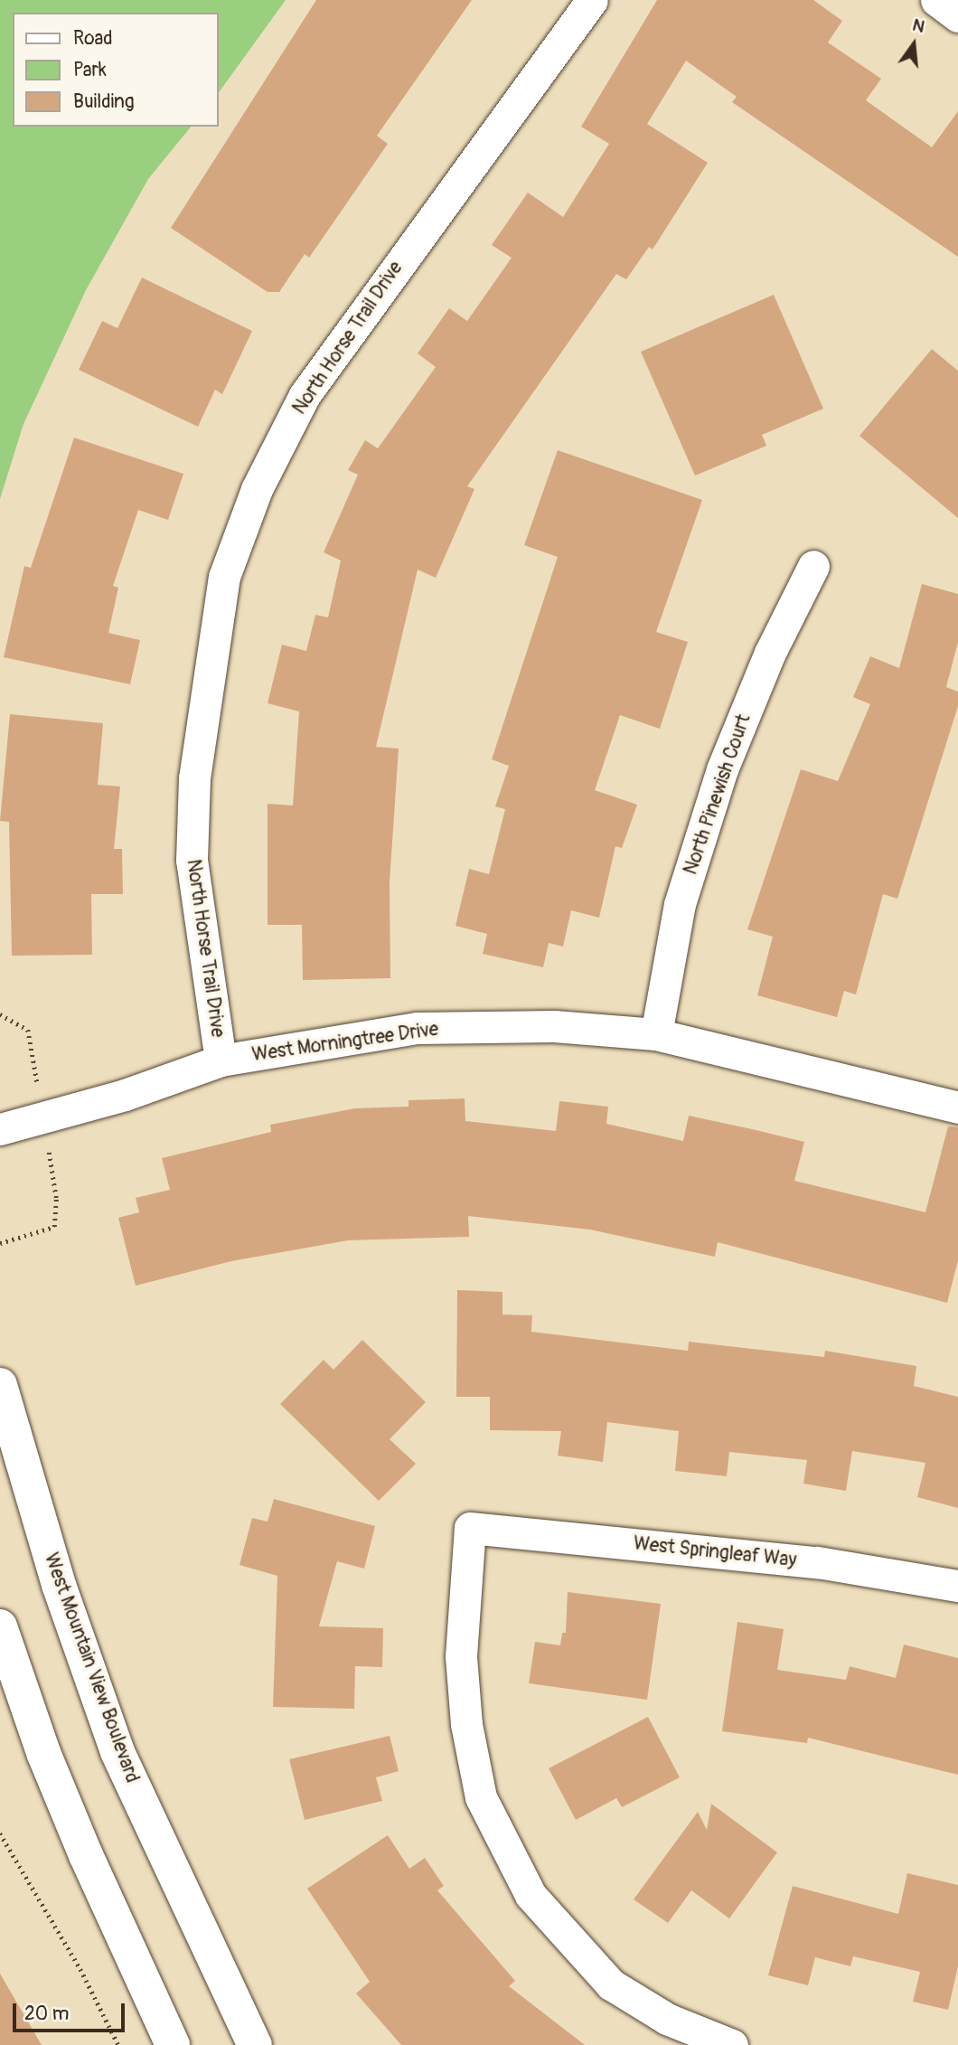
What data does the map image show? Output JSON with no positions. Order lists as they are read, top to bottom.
{
  "streets": {
    "street": [
      "North Horse Trail Drive",
      "North Pinewish Court",
      "West Morningtree Drive",
      "West Springleaf Way",
      "West Mountain View Boulevard"
    ]
  },
  "crossings": [
    ["North Horse Trail Drive", "West Morningtree Drive"],
    ["North Pinewish Court", "West Morningtree Drive"]
  ],
  "legend": ["Road", "Park", "Building"],
  "scale_bar": "20 m",
  "north": "top"
}
